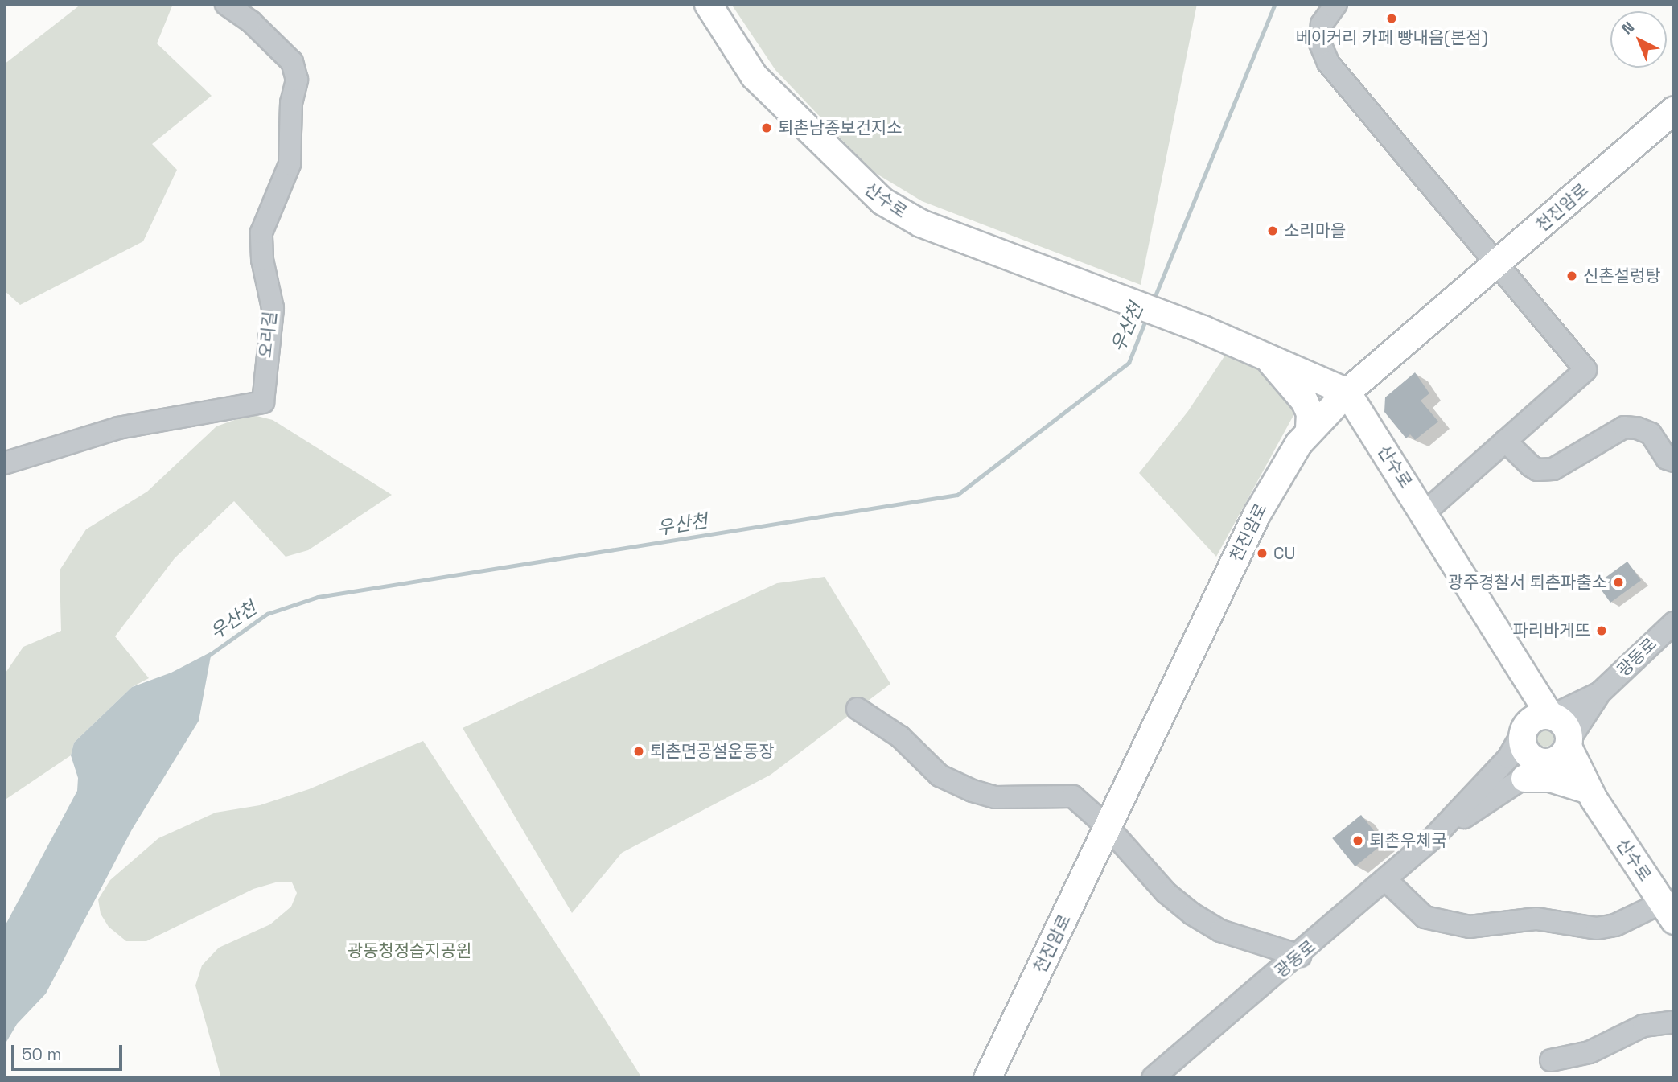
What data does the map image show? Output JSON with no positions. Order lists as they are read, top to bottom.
{
  "streets": {
    "main road": ["산수로", "천진암로"],
    "street": ["오리길", "광동로"]
  },
  "crossings": [
    ["산수로", "천진암로"]
  ],
  "water": ["우산천"],
  "parks": ["광동청정습지공원"],
  "places": [
    "베이커리 카페 빵내음(본점)",
    "퇴촌남종보건지소",
    "소리마을",
    "신촌설렁탕",
    "CU",
    "광주경찰서 퇴촌파출소",
    "파리바게뜨",
    "퇴촌면공설운동장",
    "퇴촌우체국"
  ],
  "scale_bar": "50 m",
  "north": "top left"
}
